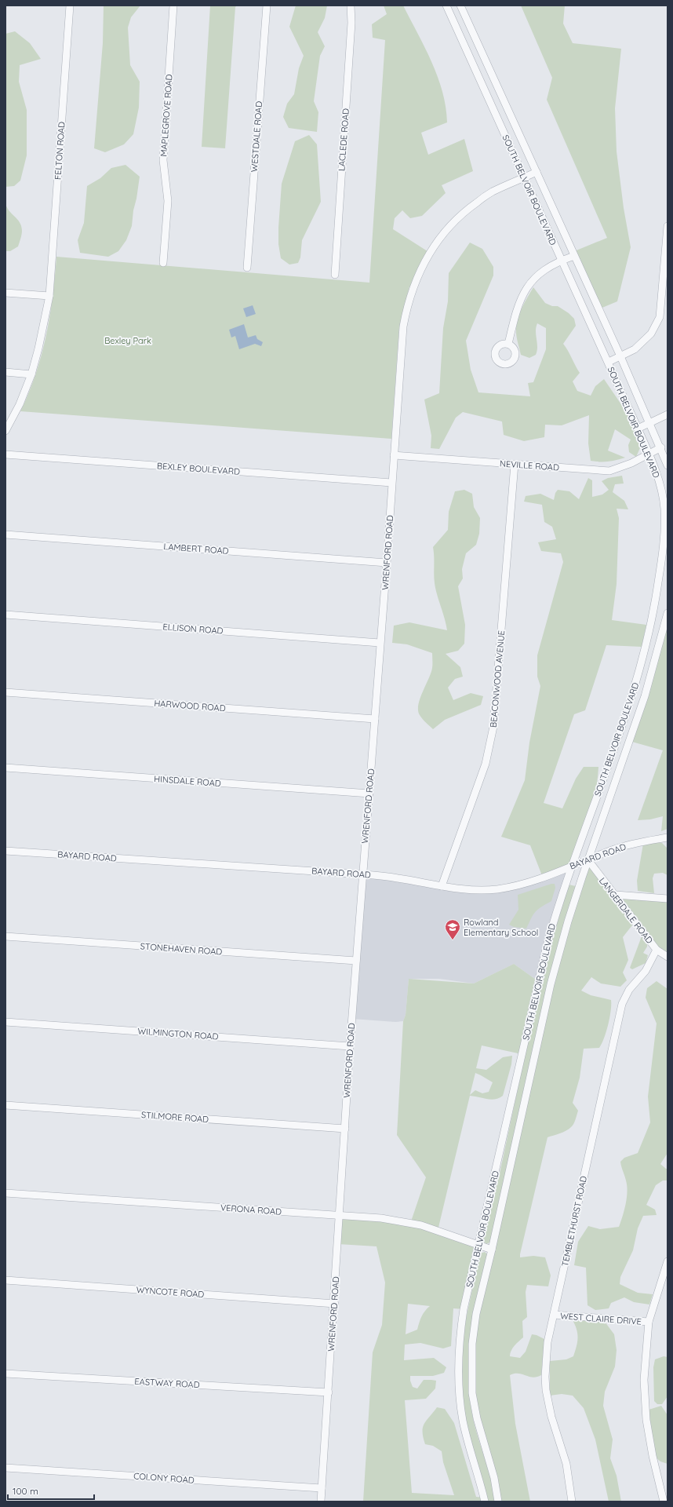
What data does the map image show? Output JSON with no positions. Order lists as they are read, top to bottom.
{
  "streets": {
    "street": [
      "MAPLEGROVE ROAD",
      "WESTDALE ROAD",
      "LACLEDE ROAD",
      "FELTON ROAD",
      "SOUTH BELVOIR BOULEVARD",
      "NEVILLE ROAD",
      "BEXLEY BOULEVARD",
      "LAMBERT ROAD",
      "WRENFORD ROAD",
      "ELLISON ROAD",
      "BEACONWOOD AVENUE",
      "HARWOOD ROAD",
      "HINSDALE ROAD",
      "BAYARD ROAD",
      "LANGERDALE ROAD",
      "STONEHAVEN ROAD",
      "WILMINGTON ROAD",
      "STILMORE ROAD",
      "VERONA ROAD",
      "TEMBLETHURST ROAD",
      "WYNCOTE ROAD",
      "WEST CLAIRE DRIVE",
      "EASTWAY ROAD",
      "COLONY ROAD"
    ]
  },
  "crossings": [
    ["SOUTH BELVOIR BOULEVARD", "NEVILLE ROAD"],
    ["SOUTH BELVOIR BOULEVARD", "WRENFORD ROAD"],
    ["SOUTH BELVOIR BOULEVARD", "BAYARD ROAD"],
    ["SOUTH BELVOIR BOULEVARD", "LANGERDALE ROAD"],
    ["SOUTH BELVOIR BOULEVARD", "VERONA ROAD"],
    ["NEVILLE ROAD", "WRENFORD ROAD"],
    ["NEVILLE ROAD", "BEACONWOOD AVENUE"],
    ["BEXLEY BOULEVARD", "WRENFORD ROAD"],
    ["LAMBERT ROAD", "WRENFORD ROAD"],
    ["WRENFORD ROAD", "ELLISON ROAD"],
    ["WRENFORD ROAD", "HARWOOD ROAD"],
    ["WRENFORD ROAD", "HINSDALE ROAD"],
    ["WRENFORD ROAD", "BAYARD ROAD"],
    ["WRENFORD ROAD", "STONEHAVEN ROAD"],
    ["WRENFORD ROAD", "WILMINGTON ROAD"],
    ["WRENFORD ROAD", "STILMORE ROAD"],
    ["WRENFORD ROAD", "VERONA ROAD"],
    ["WRENFORD ROAD", "WYNCOTE ROAD"],
    ["WRENFORD ROAD", "EASTWAY ROAD"],
    ["WRENFORD ROAD", "COLONY ROAD"],
    ["BEACONWOOD AVENUE", "BAYARD ROAD"],
    ["BAYARD ROAD", "LANGERDALE ROAD"],
    ["LANGERDALE ROAD", "TEMBLETHURST ROAD"],
    ["TEMBLETHURST ROAD", "WEST CLAIRE DRIVE"]
  ],
  "parks": ["Bexley Park"],
  "places": {
    "school or university": ["Rowland Elementary School"]
  },
  "scale_bar": "100 m"
}
